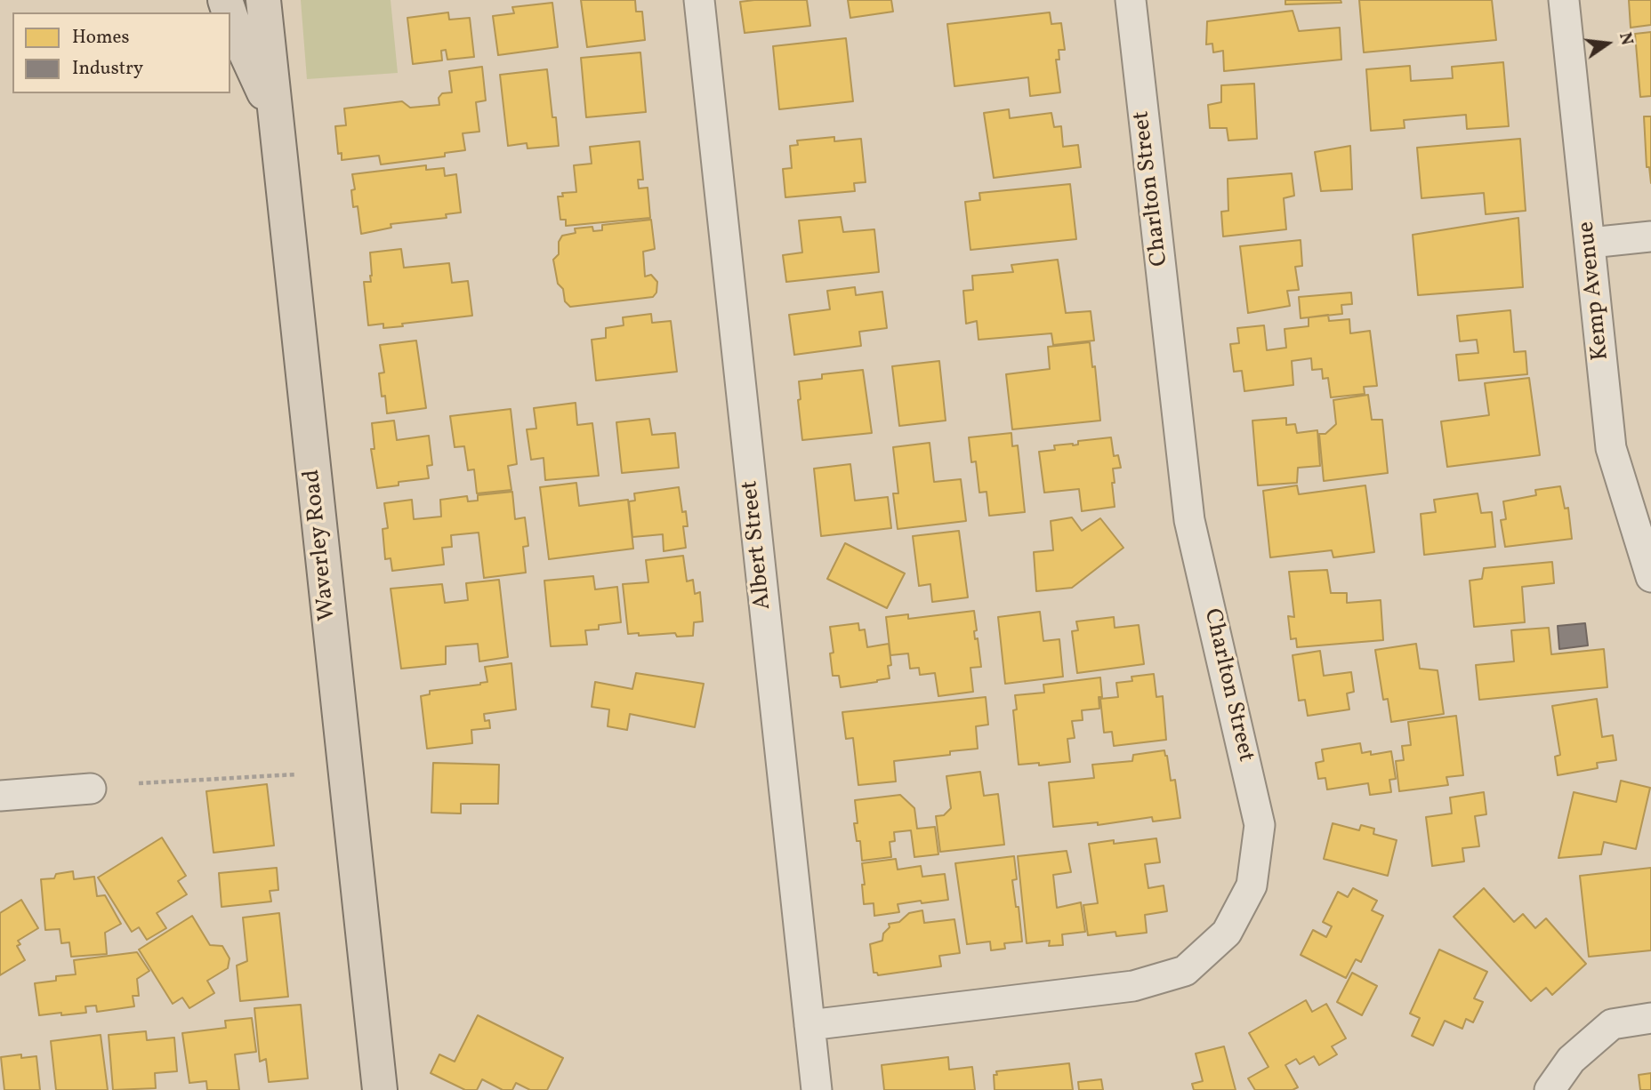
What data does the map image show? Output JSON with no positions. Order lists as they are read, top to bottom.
{
  "streets": {
    "main road": ["Waverley Road"],
    "street": ["Charlton Street", "Kemp Avenue", "Albert Street"]
  },
  "crossings": [
    ["Charlton Street", "Albert Street"]
  ],
  "legend": ["Homes", "Industry"],
  "north": "right"
}
